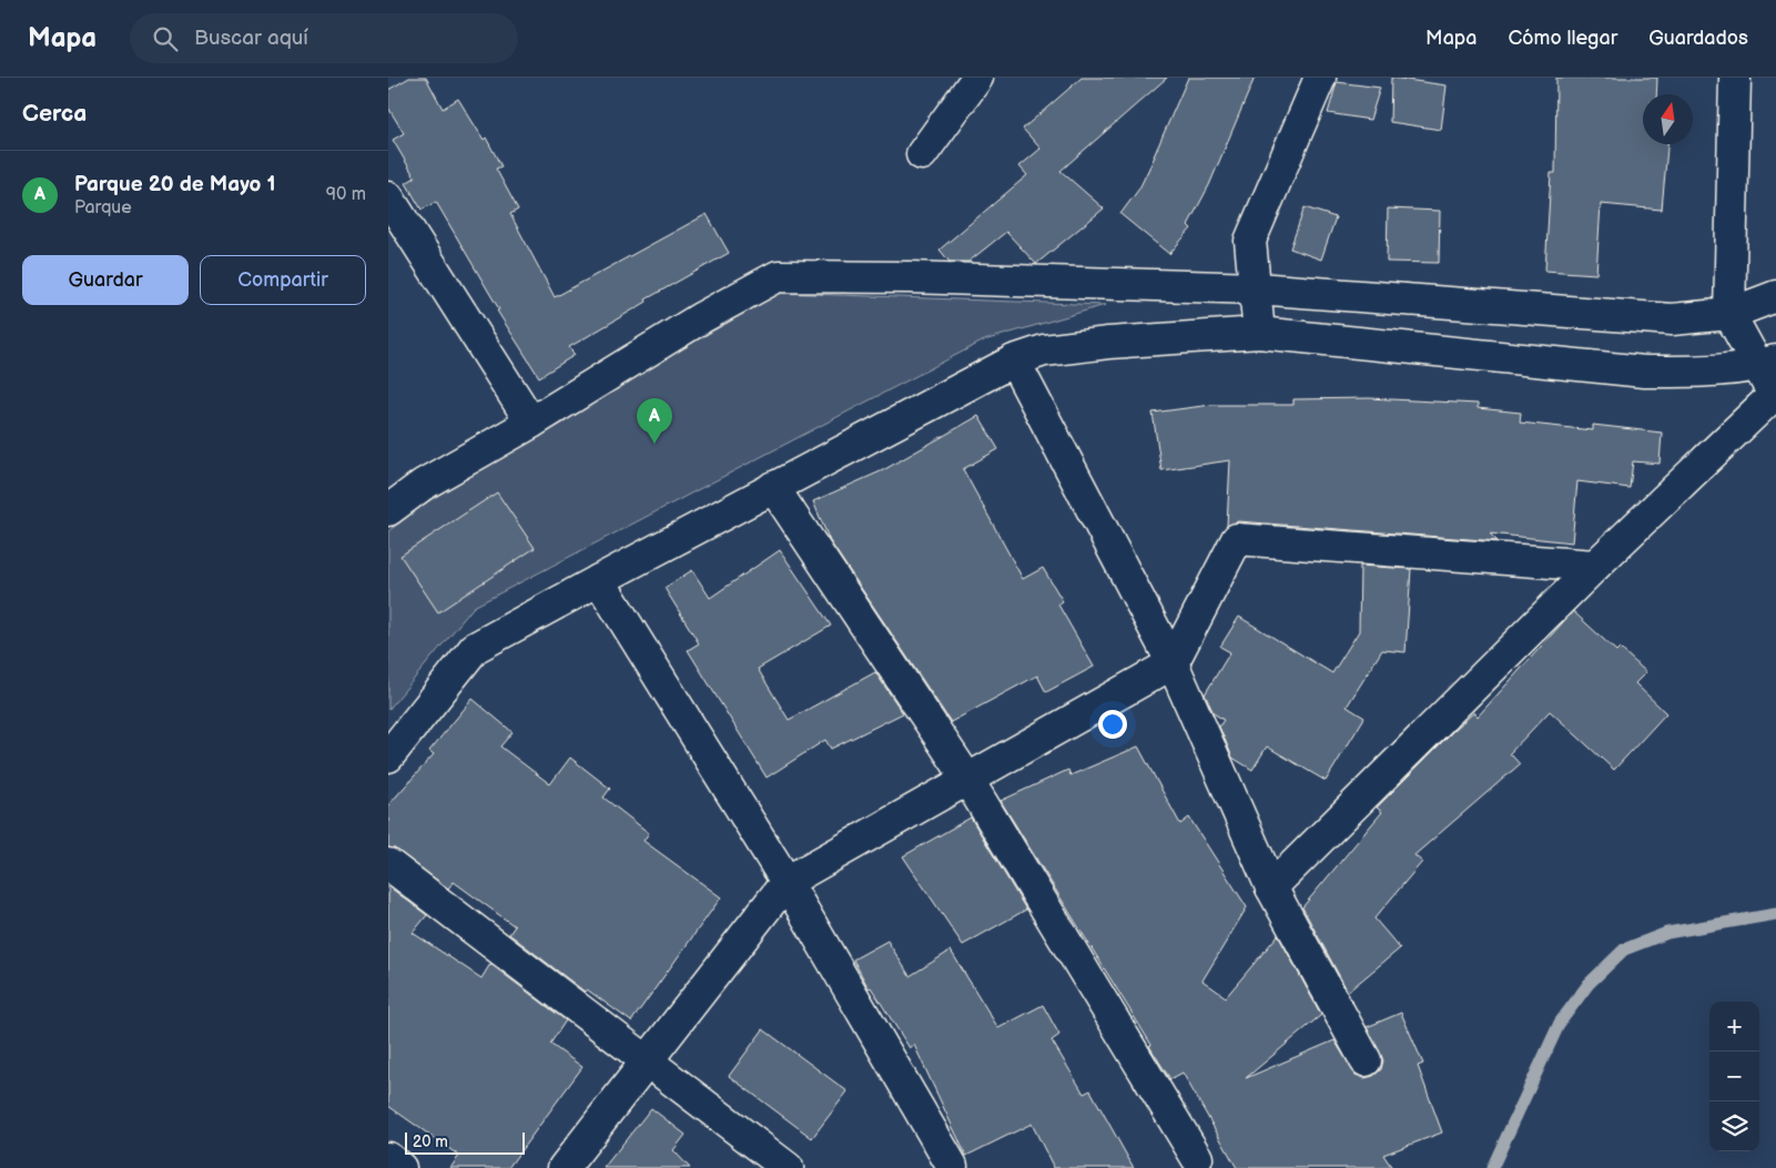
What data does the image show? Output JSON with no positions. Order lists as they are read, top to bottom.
{
  "scale_bar": "20 m",
  "north": "top",
  "page": {
    "header": "Mapa",
    "search": "Buscar aquí",
    "nav": ["Mapa", "Cómo llegar", "Guardados"],
    "heading": "Cerca",
    "list": [
      {
        "mark": "A",
        "name": "Parque 20 de Mayo 1",
        "note": "Parque",
        "value": "90 m"
      }
    ],
    "buttons": ["Guardar", "Compartir"],
    "pins": "A",
    "map_buttons": ["+", "−"],
    "scale": "20 m"
  }
}
